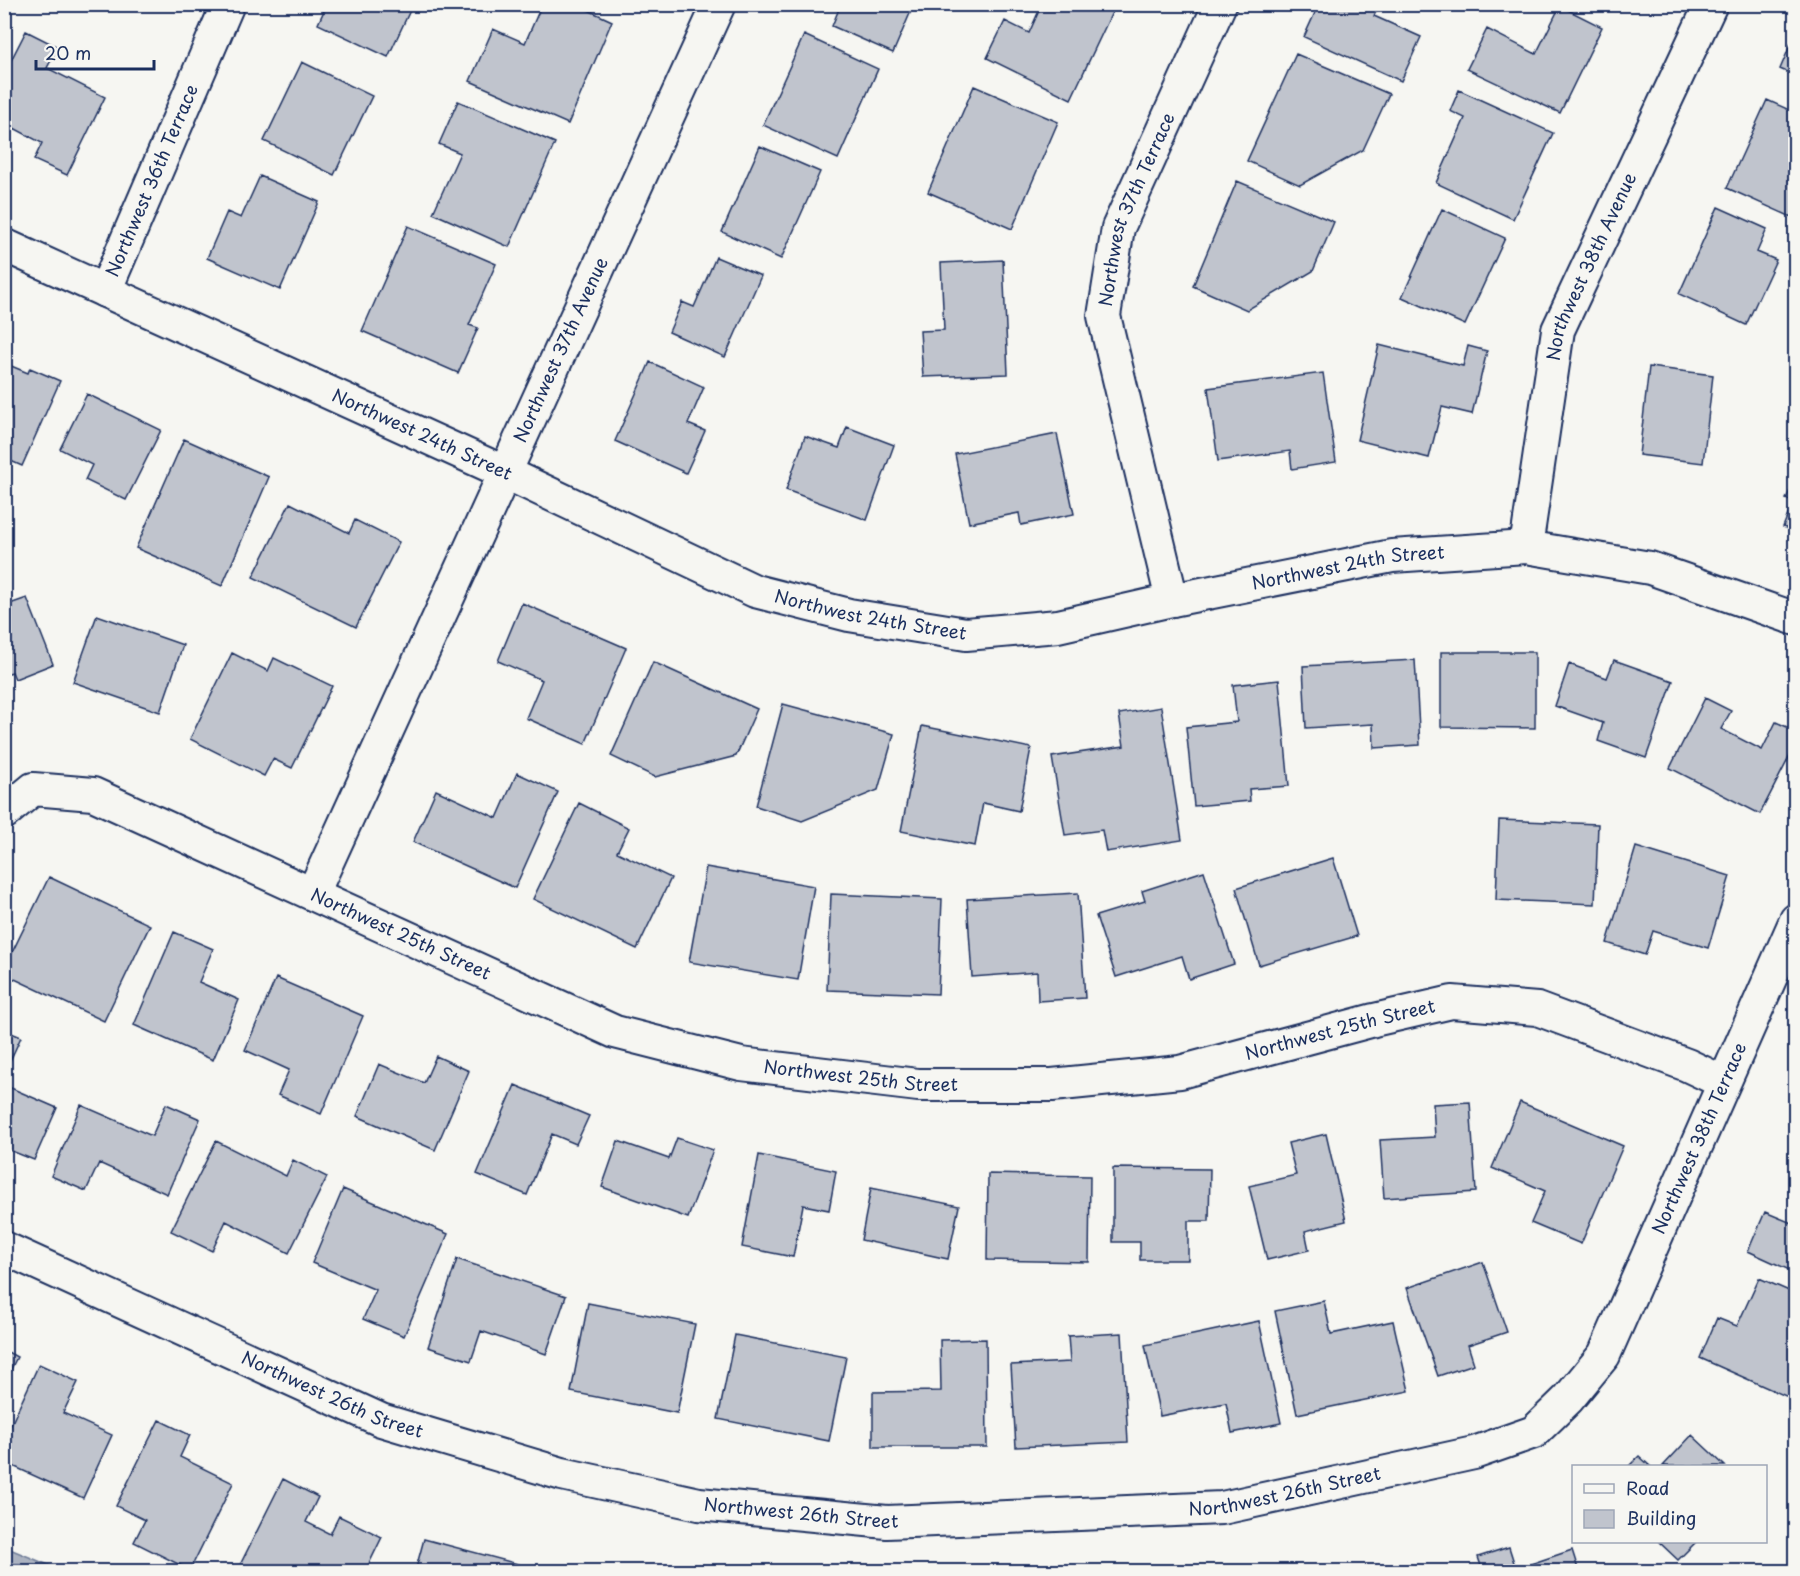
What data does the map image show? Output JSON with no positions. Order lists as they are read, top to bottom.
{
  "streets": {
    "street": [
      "Northwest 36th Terrace",
      "Northwest 37th Terrace",
      "Northwest 38th Avenue",
      "Northwest 37th Avenue",
      "Northwest 24th Street",
      "Northwest 25th Street",
      "Northwest 38th Terrace",
      "Northwest 26th Street"
    ]
  },
  "crossings": [
    ["Northwest 36th Terrace", "Northwest 24th Street"],
    ["Northwest 37th Terrace", "Northwest 24th Street"],
    ["Northwest 38th Avenue", "Northwest 24th Street"],
    ["Northwest 37th Avenue", "Northwest 24th Street"],
    ["Northwest 37th Avenue", "Northwest 25th Street"],
    ["Northwest 25th Street", "Northwest 38th Terrace"],
    ["Northwest 38th Terrace", "Northwest 26th Street"]
  ],
  "legend": ["Road", "Building"],
  "scale_bar": "20 m"
}
